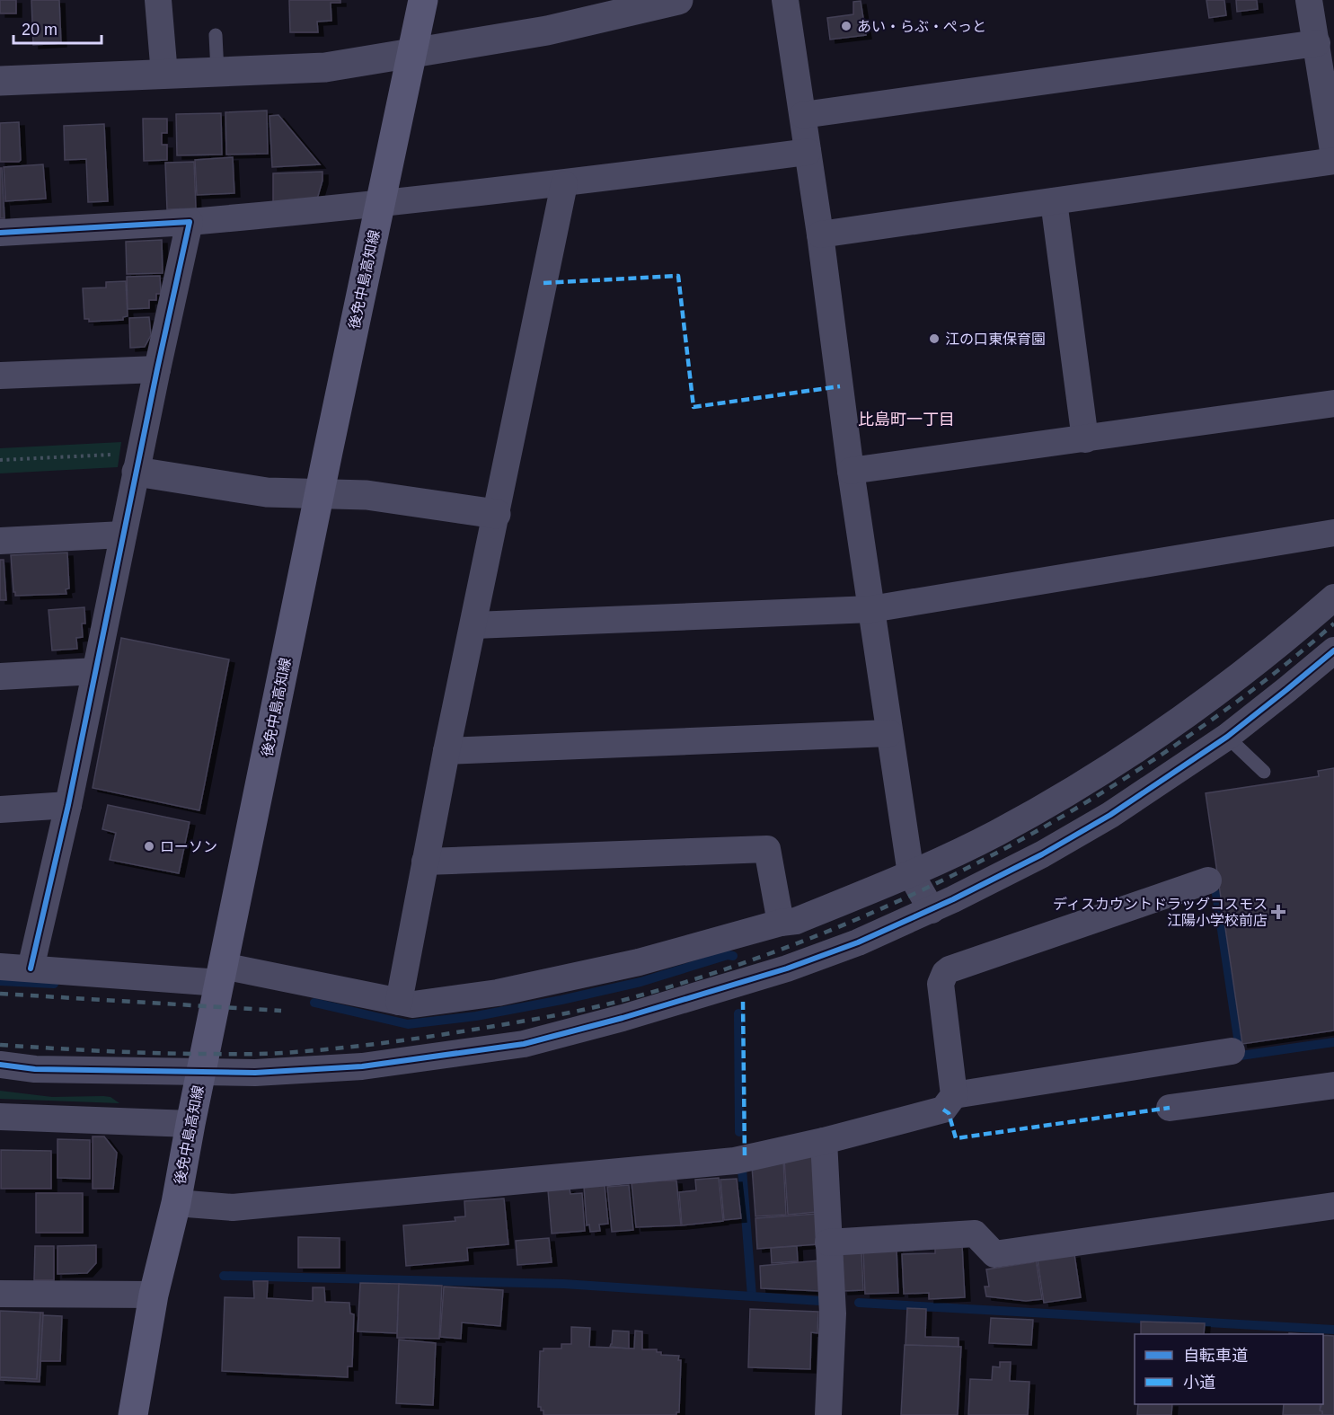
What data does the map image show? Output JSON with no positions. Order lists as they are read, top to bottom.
{
  "streets": {
    "main road": ["後免中島高知線"]
  },
  "districts": ["比島町一丁目"],
  "places": {
    "other": ["あい・らぶ・ぺっと", "江の口東保育園", "ローソン"],
    "health": ["ディスカウントドラッグコスモス 江陽小学校前店"]
  },
  "legend": ["自転車道", "小道"],
  "scale_bar": "20 m"
}
